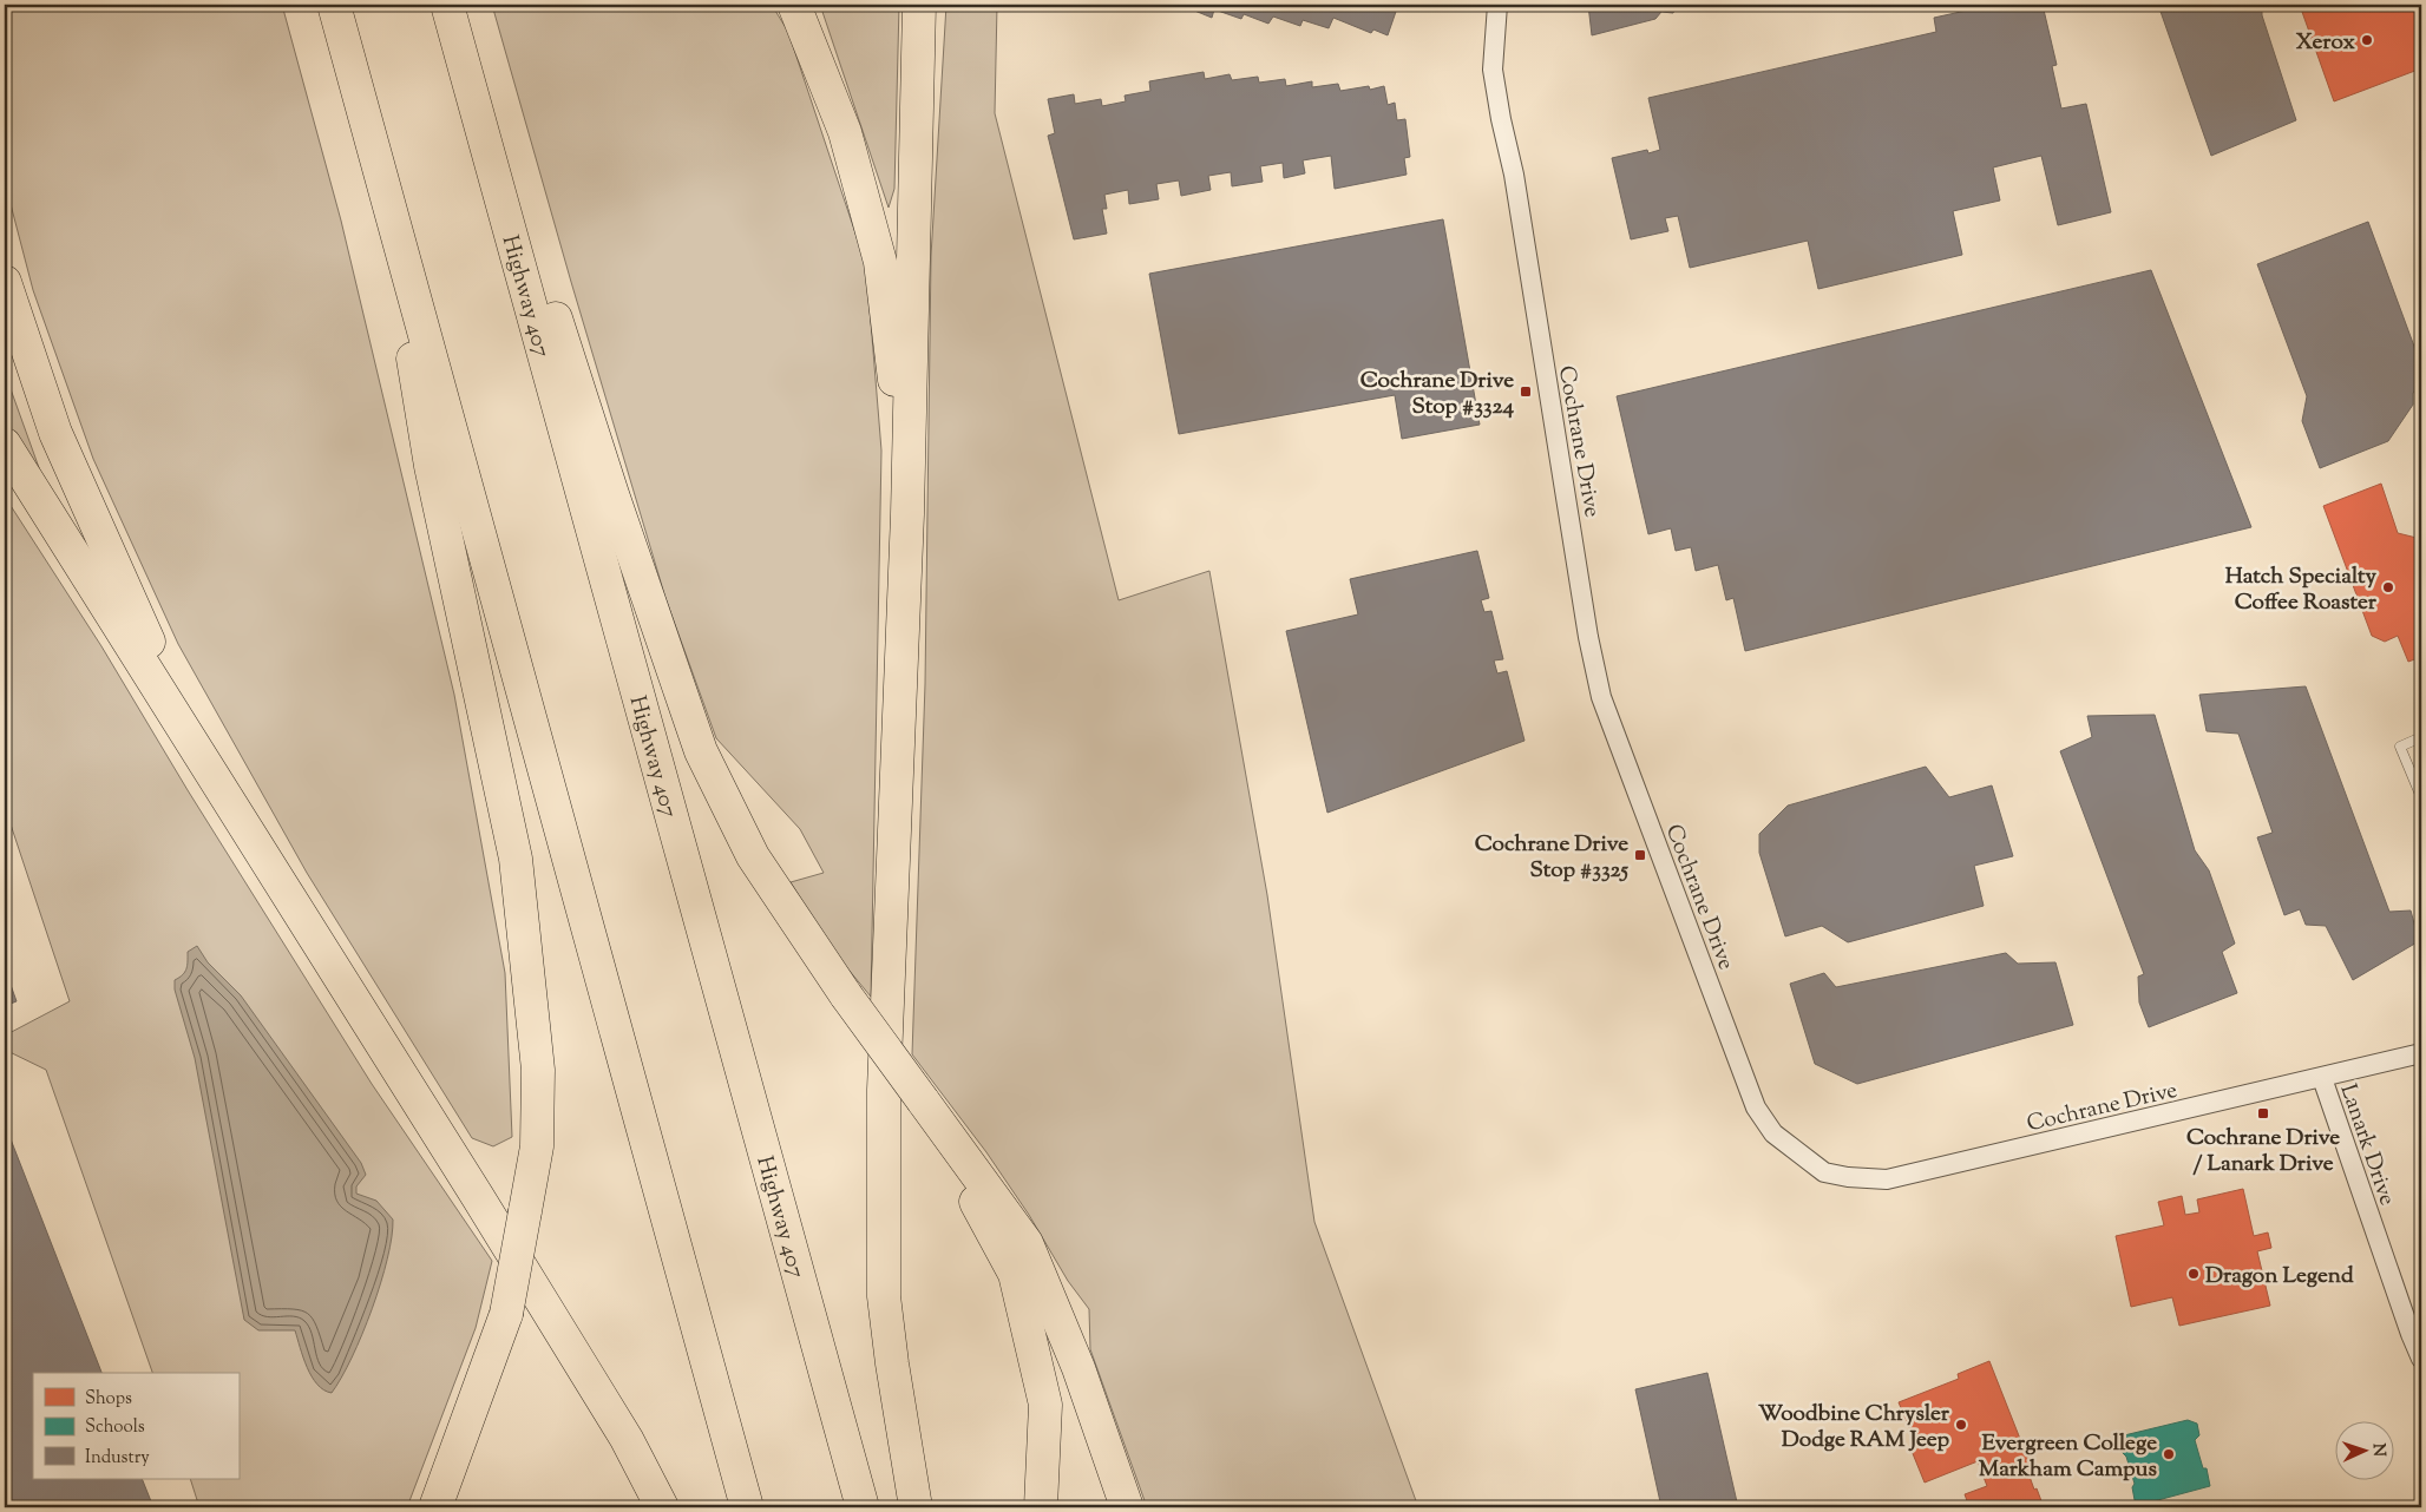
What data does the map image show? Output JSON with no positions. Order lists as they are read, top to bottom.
{
  "streets": {
    "highway": ["Highway 407"],
    "street": ["Cochrane Drive", "Lanark Drive"]
  },
  "crossings": [
    ["Cochrane Drive", "Lanark Drive"]
  ],
  "places": {
    "other": [
      "Xerox",
      "Hatch Specialty Coffee Roaster",
      "Dragon Legend",
      "Woodbine Chrysler Dodge RAM Jeep",
      "Evergreen College Markham Campus"
    ],
    "transit": ["Cochrane Drive Stop #3324", "Cochrane Drive Stop #3325", "Cochrane Drive / Lanark Drive"]
  },
  "legend": ["Shops", "Schools", "Industry"],
  "north": "right"
}
